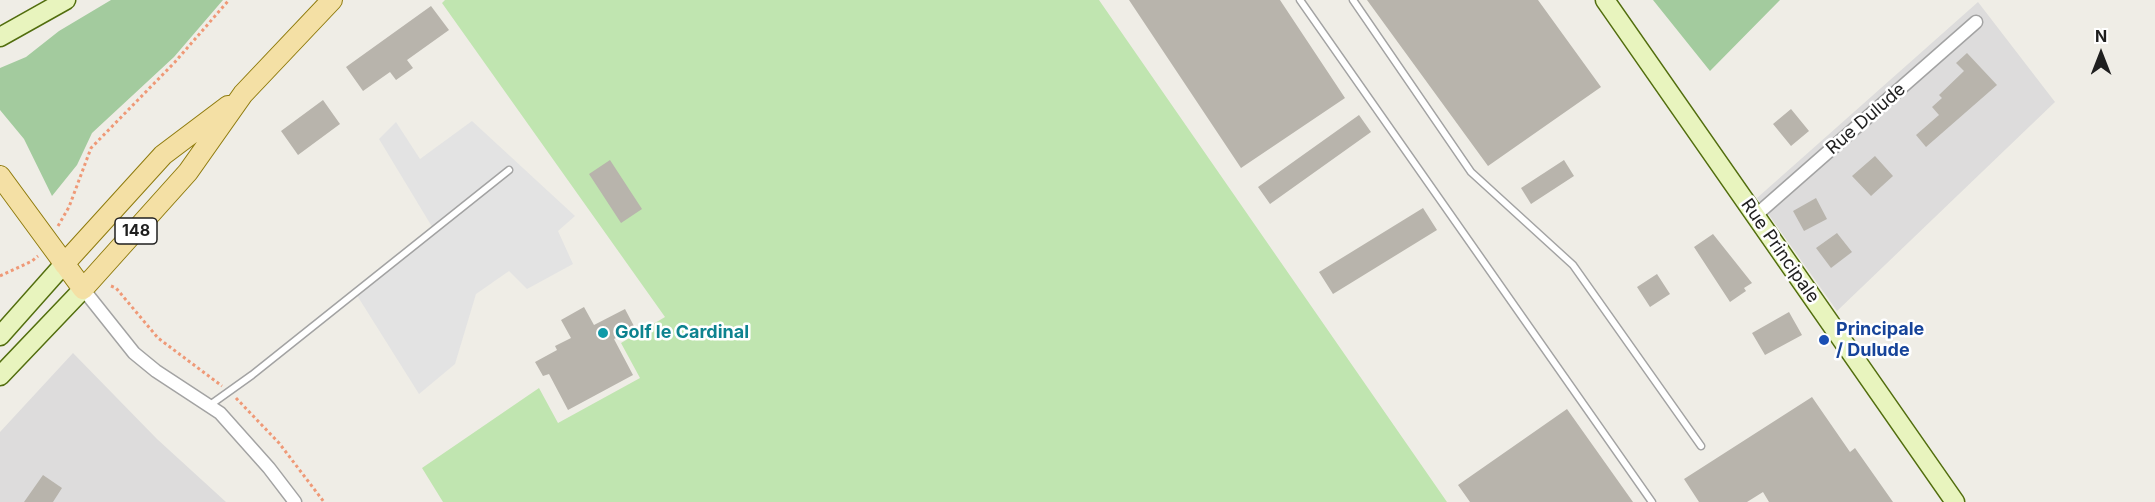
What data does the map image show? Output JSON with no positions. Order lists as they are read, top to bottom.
{
  "streets": {
    "main road": ["148"],
    "street": ["Rue Dulude", "Rue Principale"]
  },
  "crossings": [
    ["Rue Dulude", "Rue Principale"]
  ],
  "places": ["Golf le Cardinal", "Principale / Dulude"],
  "north": "top"
}
